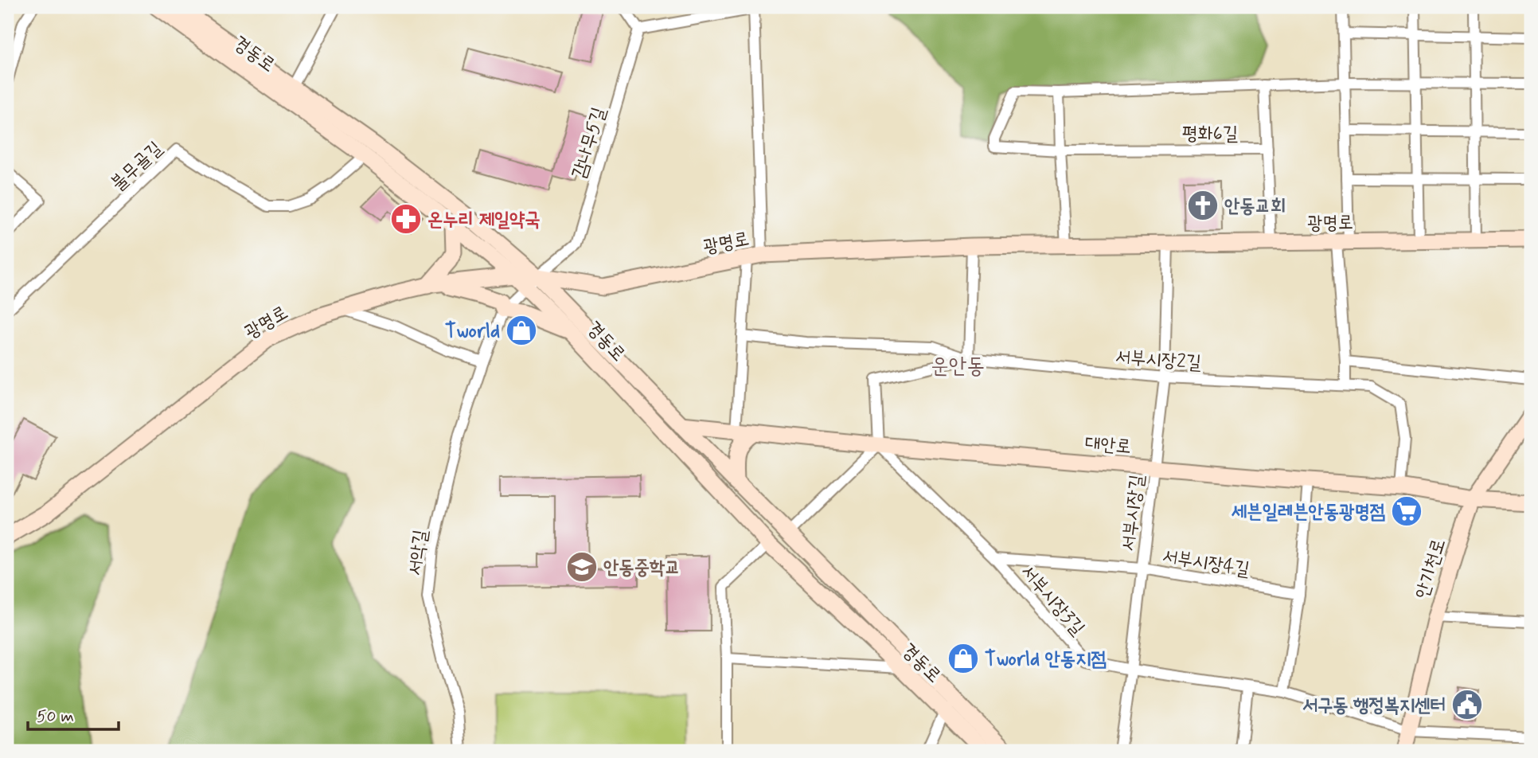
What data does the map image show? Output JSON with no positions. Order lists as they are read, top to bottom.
{
  "streets": {
    "street": [
      "경동로",
      "평화6길",
      "감나무5길",
      "불무골길",
      "광명로",
      "서부시장2길",
      "대안로",
      "서부시장길",
      "서악길",
      "서부시장4길",
      "안기천로",
      "서부시장3길"
    ]
  },
  "crossings": [
    ["경동로", "감나무5길"],
    ["경동로", "불무골길"],
    ["경동로", "광명로"],
    ["경동로", "대안로"],
    ["경동로", "서악길"],
    ["감나무5길", "광명로"],
    ["감나무5길", "서악길"],
    ["광명로", "서부시장길"],
    ["광명로", "서악길"],
    ["서부시장2길", "대안로"],
    ["서부시장2길", "서부시장길"],
    ["서부시장2길", "서부시장3길"],
    ["대안로", "서부시장길"],
    ["대안로", "안기천로"],
    ["대안로", "서부시장3길"],
    ["서부시장길", "서부시장4길"],
    ["서부시장길", "서부시장3길"],
    ["서부시장4길", "서부시장3길"],
    ["안기천로", "서부시장3길"]
  ],
  "districts": ["운안동"],
  "places": {
    "church": ["안동교회"],
    "pharmacy": ["온누리 제일약국"],
    "shop": ["Tworld", "Tworld 안동지점"],
    "supermarket": ["세븐일레븐안동광명점"],
    "school or university": ["안동중학교"],
    "public building": ["서구동 행정복지센터"]
  },
  "scale_bar": "50 m"
}
